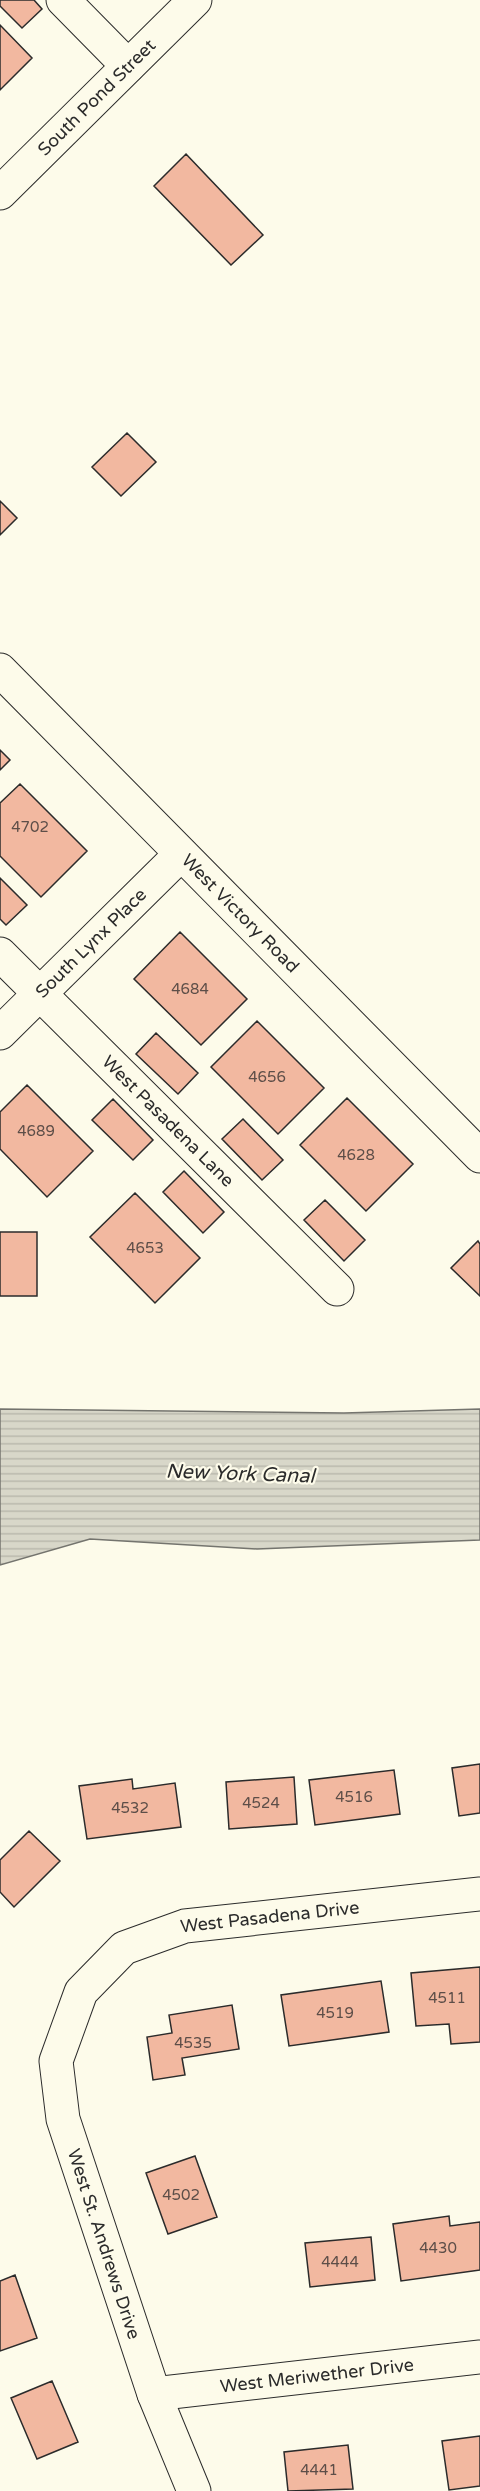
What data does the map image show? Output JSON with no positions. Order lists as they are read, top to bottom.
{
  "streets": {
    "street": [
      "South Pond Street",
      "West Victory Road",
      "South Lynx Place",
      "West Pasadena Lane",
      "West Pasadena Drive",
      "West St. Andrews Drive",
      "West Meriwether Drive"
    ]
  },
  "crossings": [
    ["West Victory Road", "South Lynx Place"],
    ["South Lynx Place", "West Pasadena Lane"],
    ["West Pasadena Drive", "West St. Andrews Drive"],
    ["West St. Andrews Drive", "West Meriwether Drive"]
  ],
  "water": ["New York Canal"],
  "house_numbers": [
    "4702",
    "4684",
    "4656",
    "4689",
    "4628",
    "4653",
    "4516",
    "4524",
    "4532",
    "4511",
    "4519",
    "4535",
    "4502",
    "4430",
    "4444",
    "4441"
  ]
}
